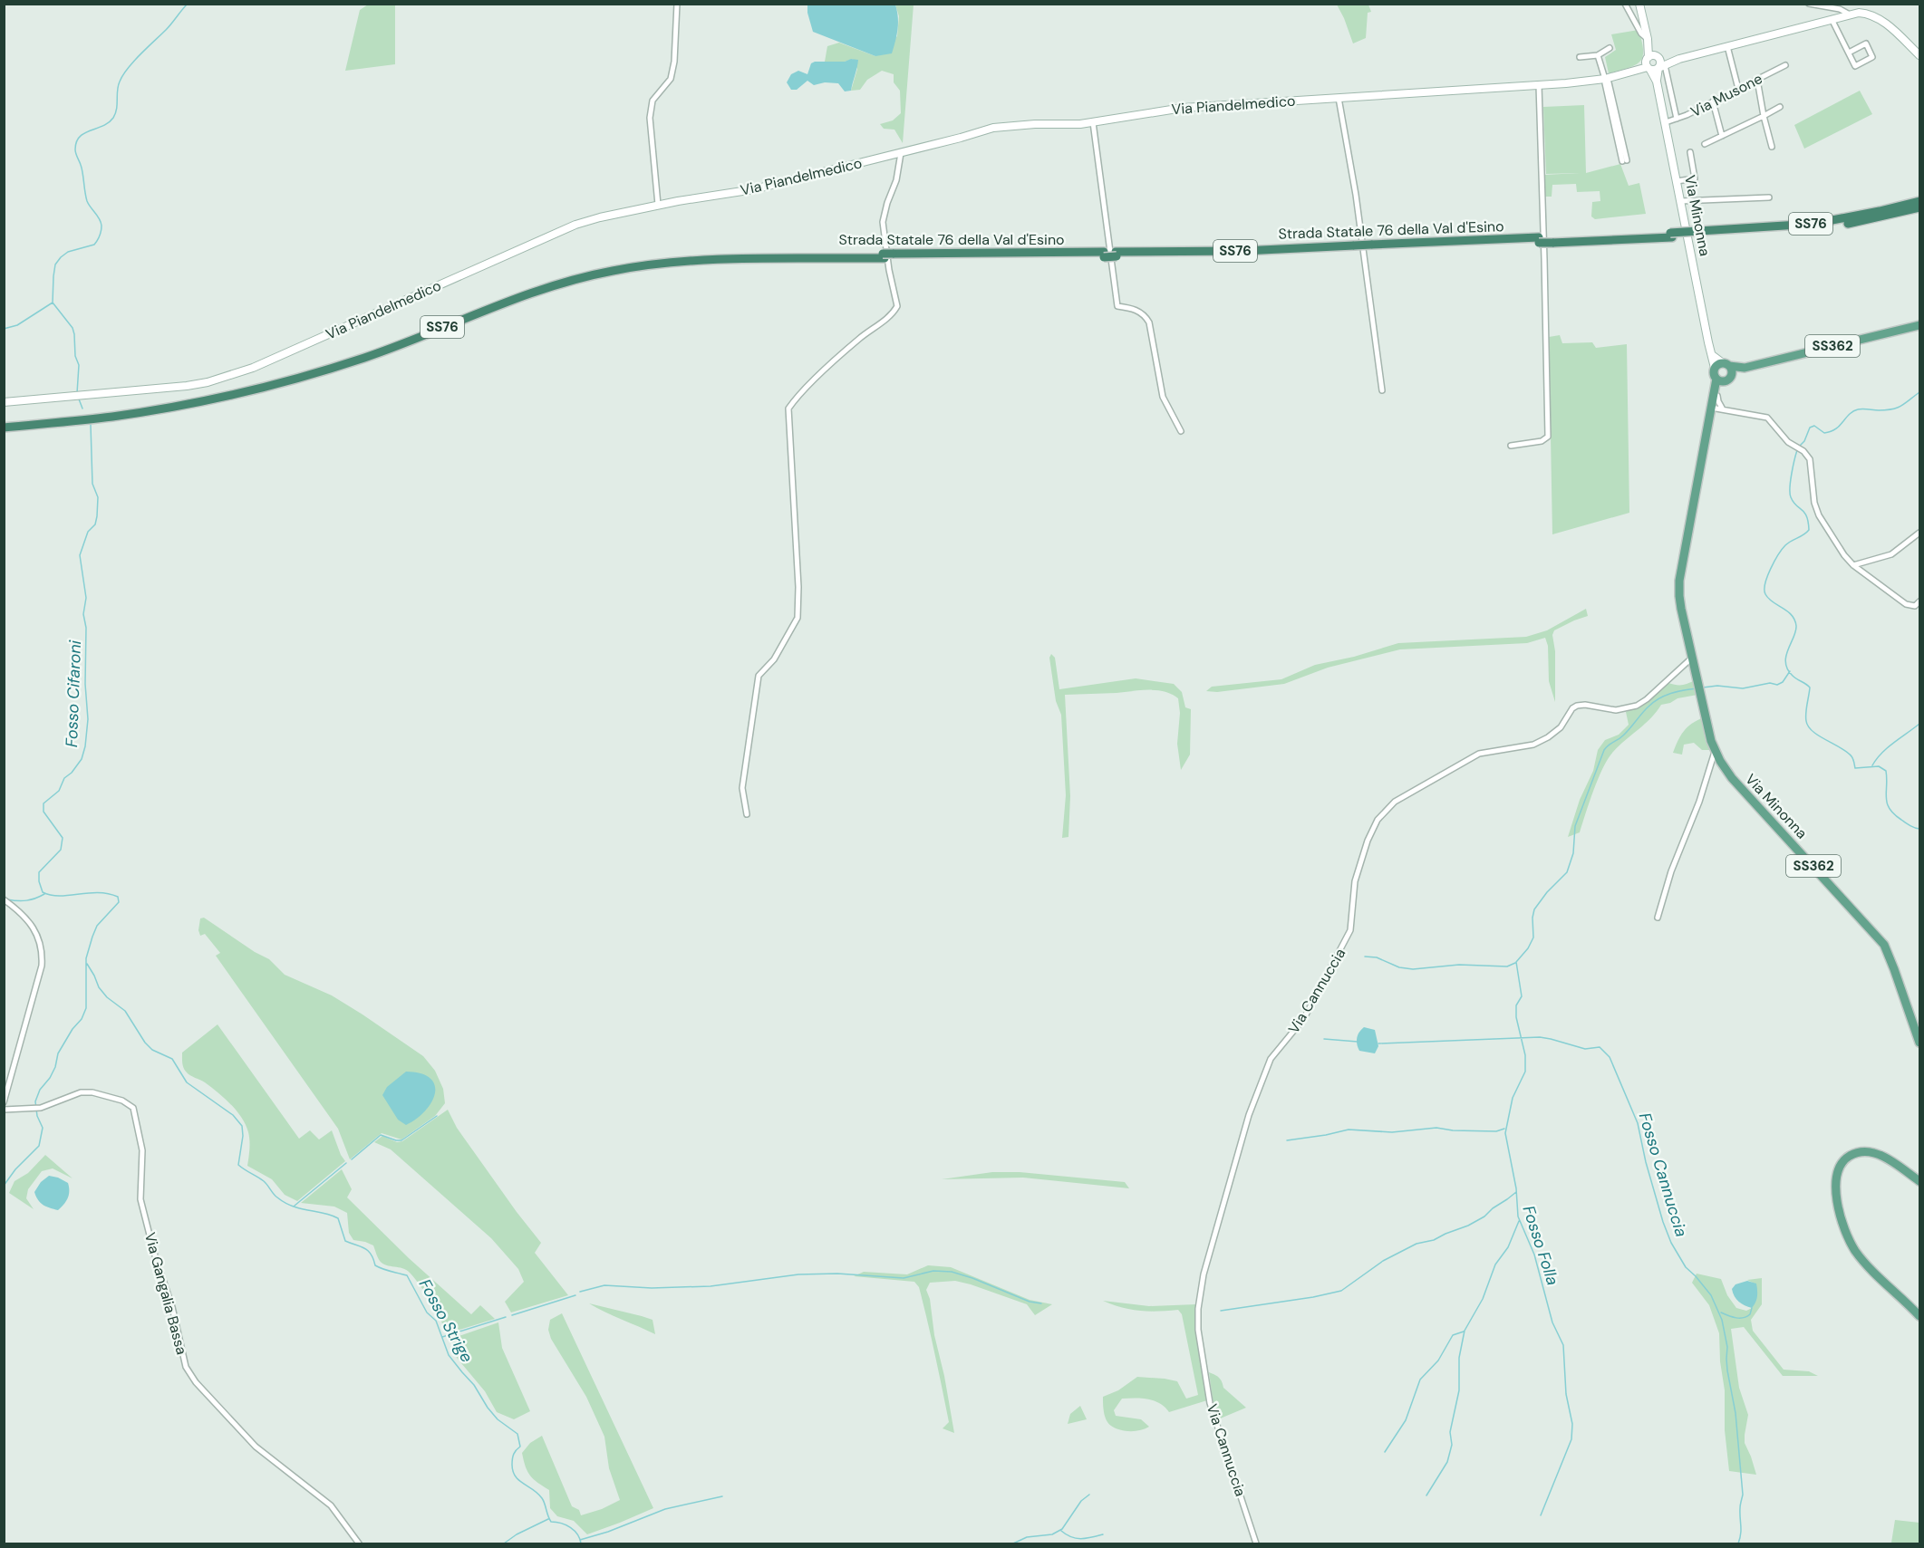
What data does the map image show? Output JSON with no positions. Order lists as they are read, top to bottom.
{
  "streets": {
    "highway": ["SS76", "Strada Statale 76 della Val d'Esino"],
    "main road": ["Via Piandelmedico", "Via Minonna", "SS362"],
    "street": ["Via Musone", "Via Cannuccia", "Via Gangalia Bassa"]
  },
  "crossings": [
    ["Via Musone", "Via Minonna"],
    ["Via Piandelmedico", "Via Minonna"],
    ["Via Minonna", "SS362"],
    ["Via Minonna", "Via Cannuccia"]
  ],
  "water": [
    "Fosso Cifaroni",
    "Fosso Cannuccia",
    "Fosso Folla",
    "Fosso Strige"
  ]
}
